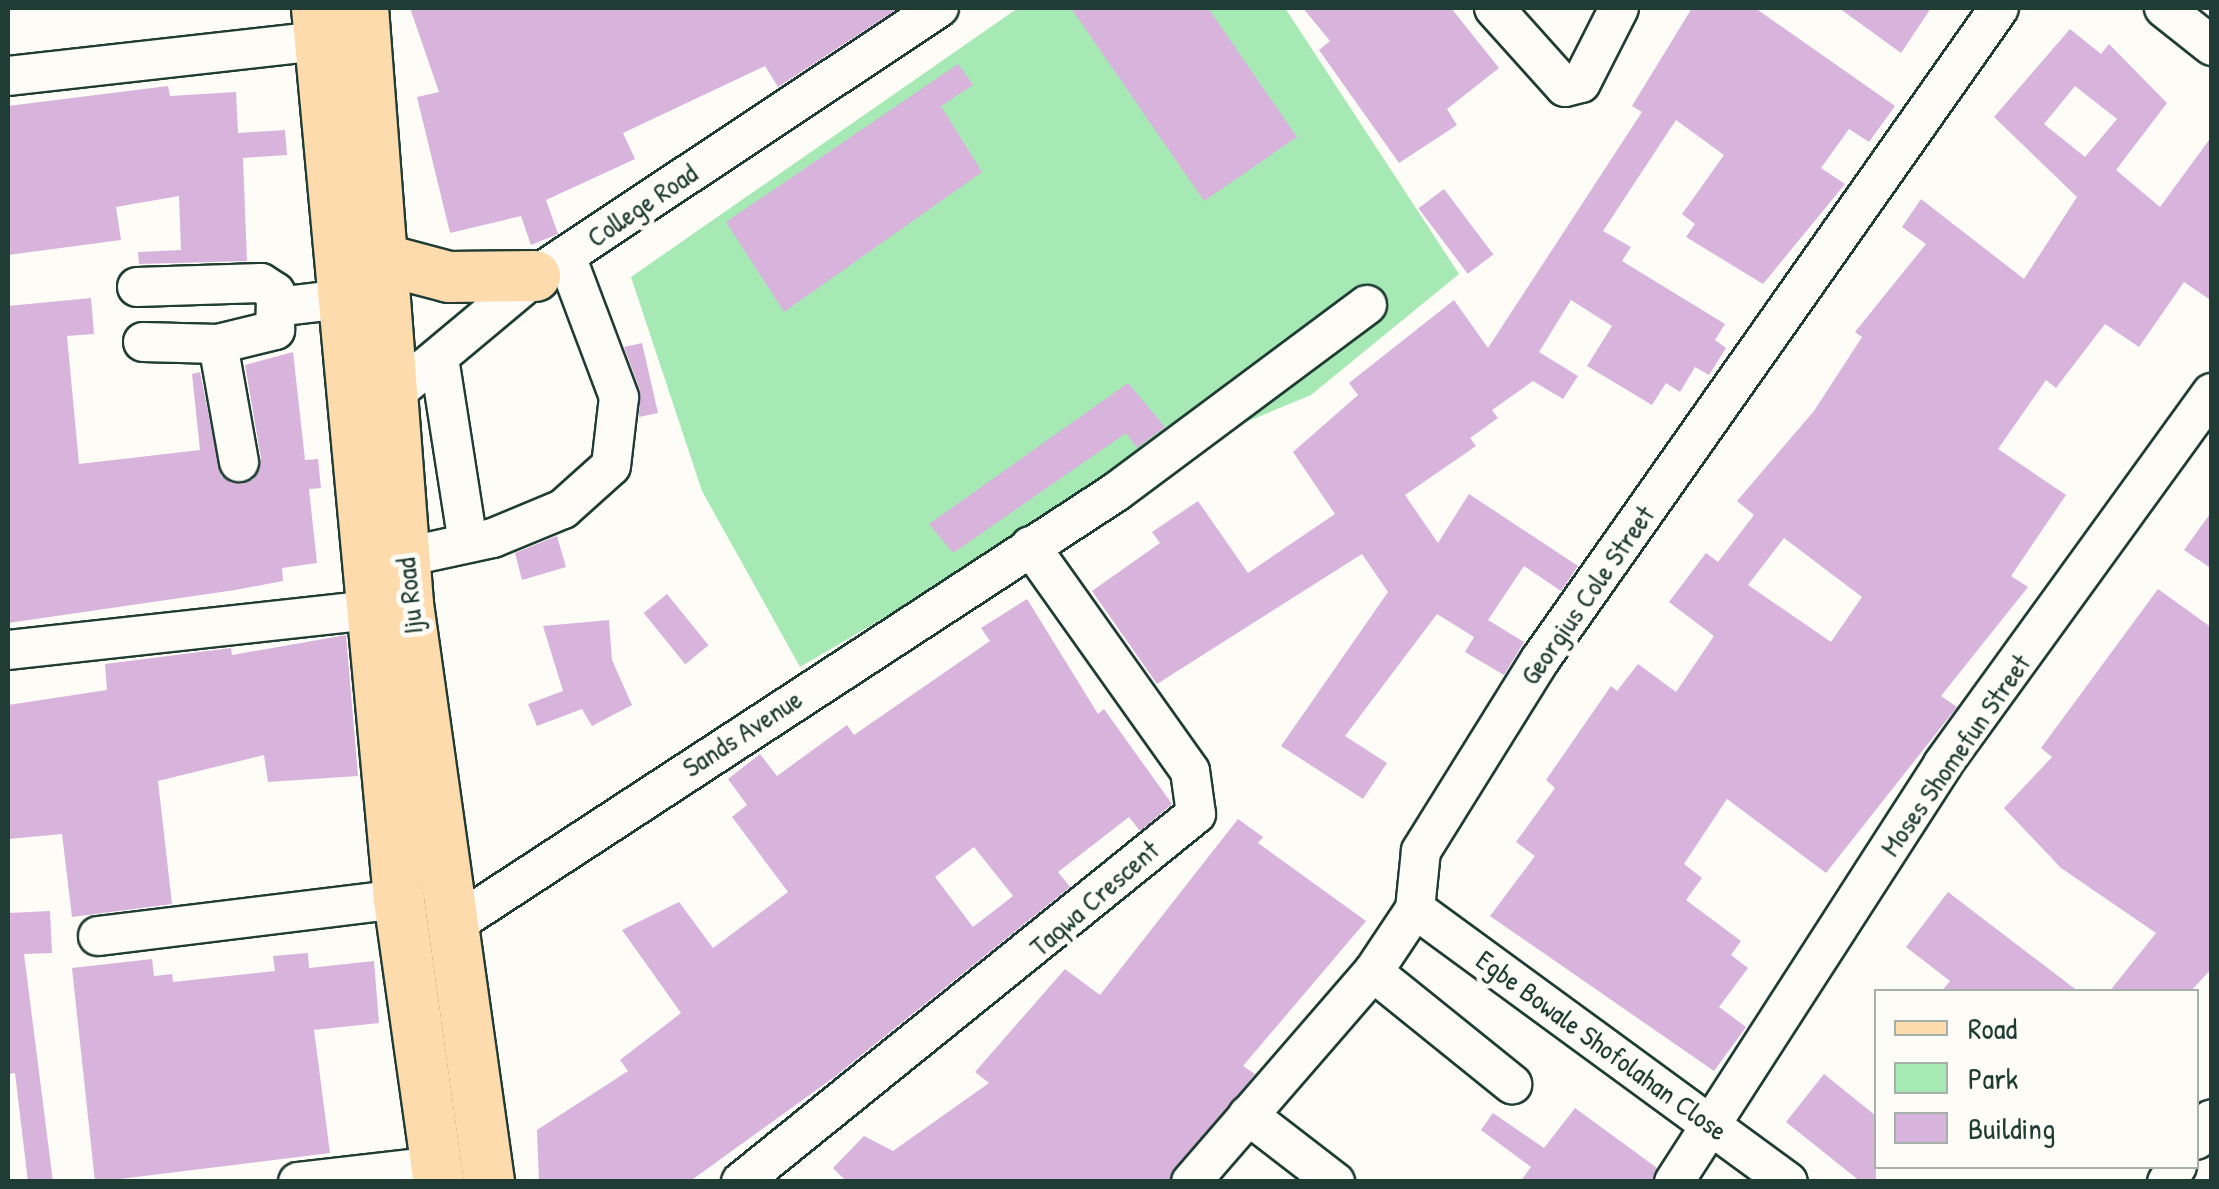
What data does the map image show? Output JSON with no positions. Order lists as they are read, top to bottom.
{
  "streets": {
    "main road": ["Iju Road"],
    "street": [
      "College Road",
      "Georgius Cole Street",
      "Sands Avenue",
      "Moses Shomefun Street",
      "Taqwa Crescent",
      "Egbe Bowale Shofolahan Close"
    ]
  },
  "crossings": [
    ["College Road", "Iju Road"],
    ["Georgius Cole Street", "Egbe Bowale Shofolahan Close"],
    ["Iju Road", "Sands Avenue"],
    ["Sands Avenue", "Taqwa Crescent"],
    ["Moses Shomefun Street", "Egbe Bowale Shofolahan Close"]
  ],
  "legend": ["Road", "Park", "Building"]
}
